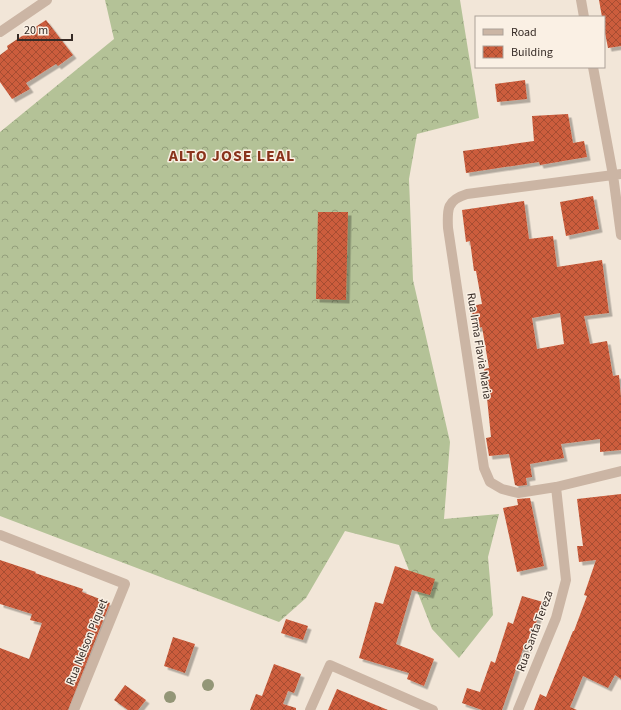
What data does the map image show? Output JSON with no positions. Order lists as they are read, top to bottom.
{
  "streets": {
    "street": ["Rua Irma Flavia Maria", "Rua Santa Tereza", "Rua Nelson Piquet"]
  },
  "crossings": [
    ["Rua Irma Flavia Maria", "Rua Santa Tereza"]
  ],
  "districts": ["ALTO JOSE LEAL"],
  "legend": ["Road", "Building"],
  "scale_bar": "20 m"
}
